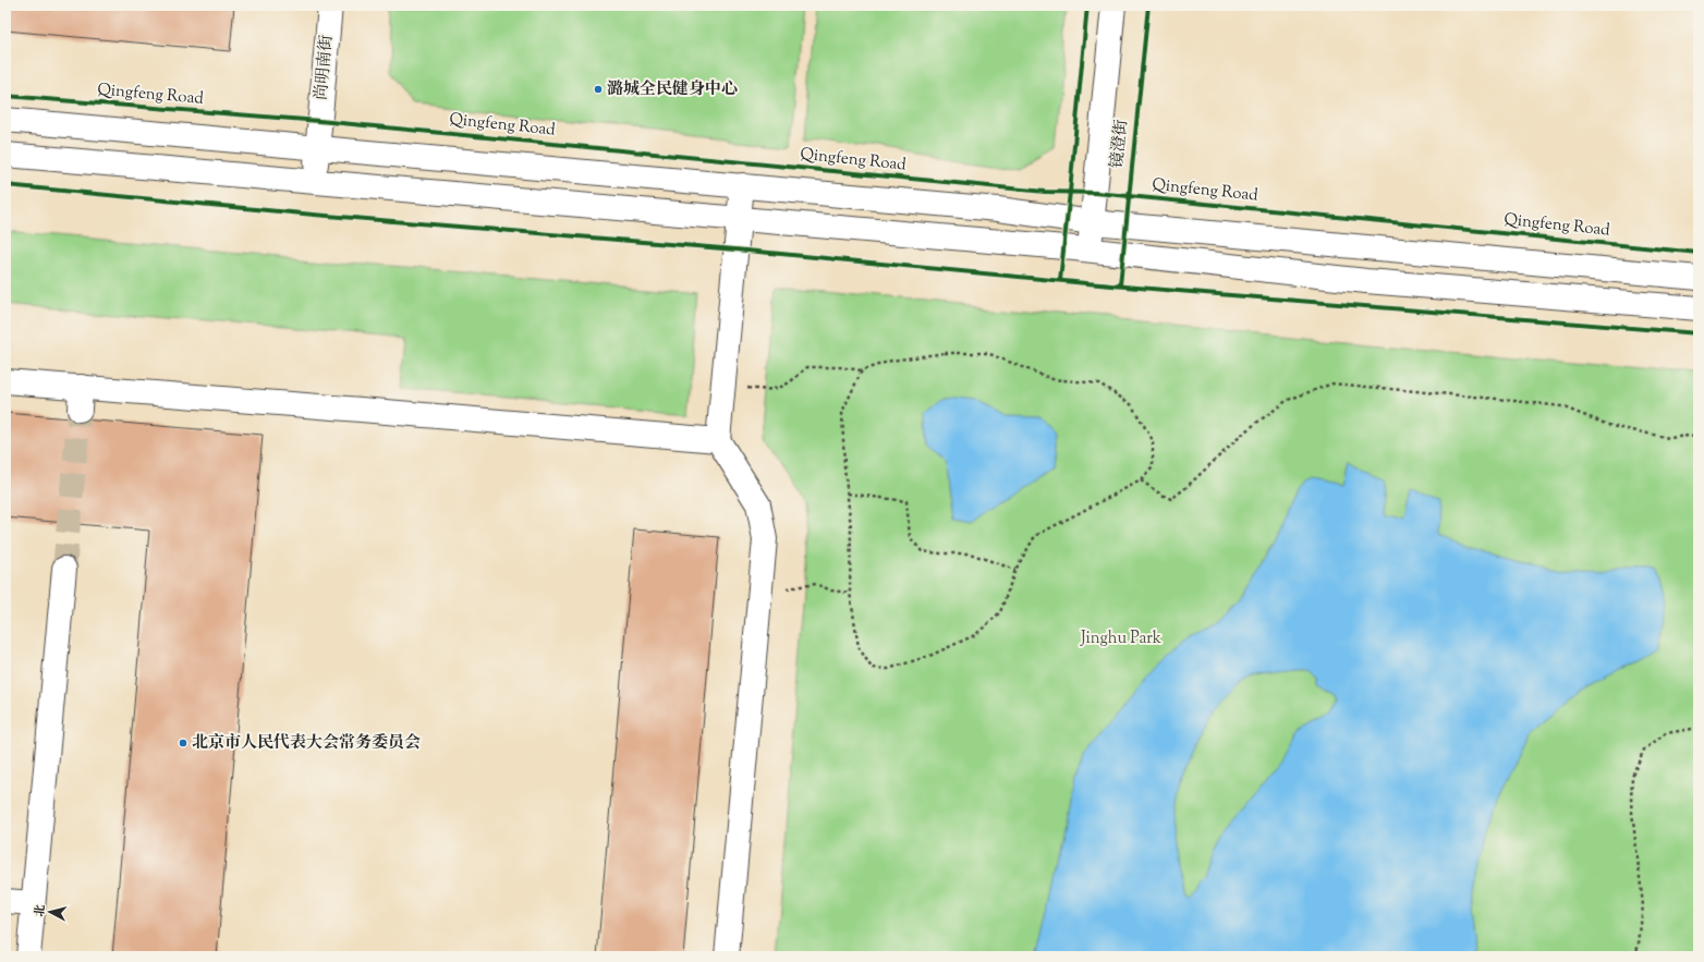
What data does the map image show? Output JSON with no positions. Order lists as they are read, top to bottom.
{
  "streets": {
    "street": ["尚明南街", "镜澄街"],
    "cycle path": ["Qingfeng Road"]
  },
  "parks": ["Jinghu Park"],
  "places": ["潞城全民健身中心", "北京市人民代表大会常务委员会"],
  "north": "left"
}
